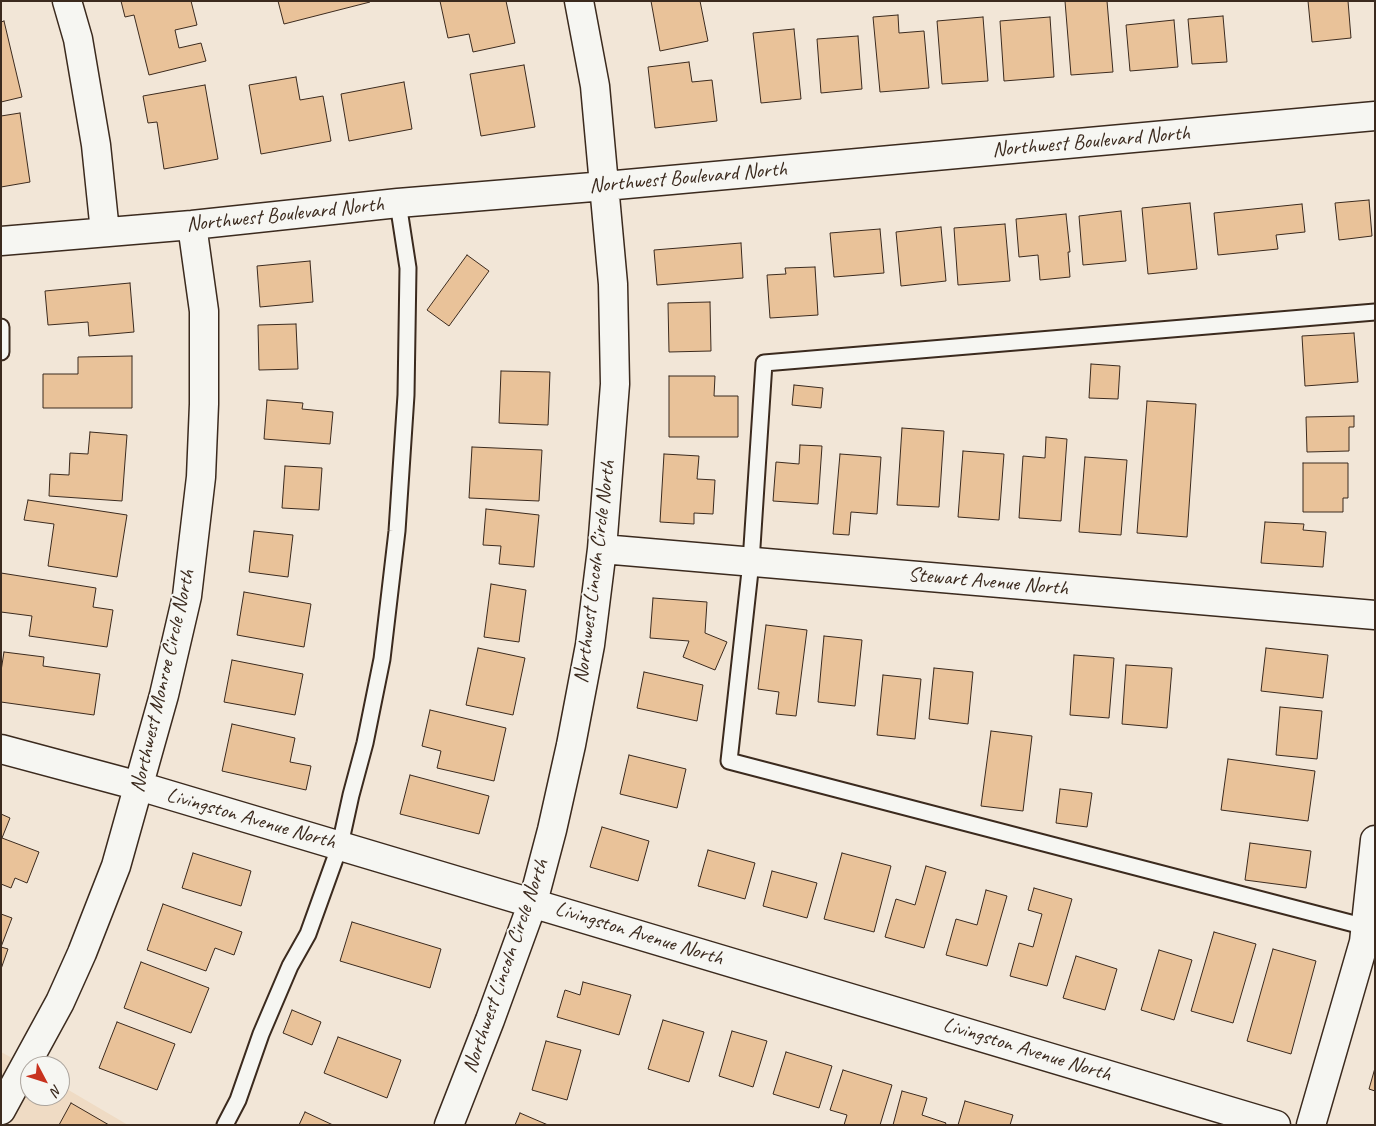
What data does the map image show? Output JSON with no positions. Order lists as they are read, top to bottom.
{
  "streets": {
    "street": [
      "Northwest Boulevard North",
      "Northwest Lincoln Circle North",
      "Stewart Avenue North",
      "Northwest Monroe Circle North",
      "Livingston Avenue North"
    ]
  },
  "crossings": [
    ["Northwest Boulevard North", "Northwest Lincoln Circle North"],
    ["Northwest Boulevard North", "Northwest Monroe Circle North"],
    ["Northwest Lincoln Circle North", "Stewart Avenue North"],
    ["Northwest Lincoln Circle North", "Livingston Avenue North"],
    ["Northwest Monroe Circle North", "Livingston Avenue North"]
  ],
  "north": "bottom right"
}
